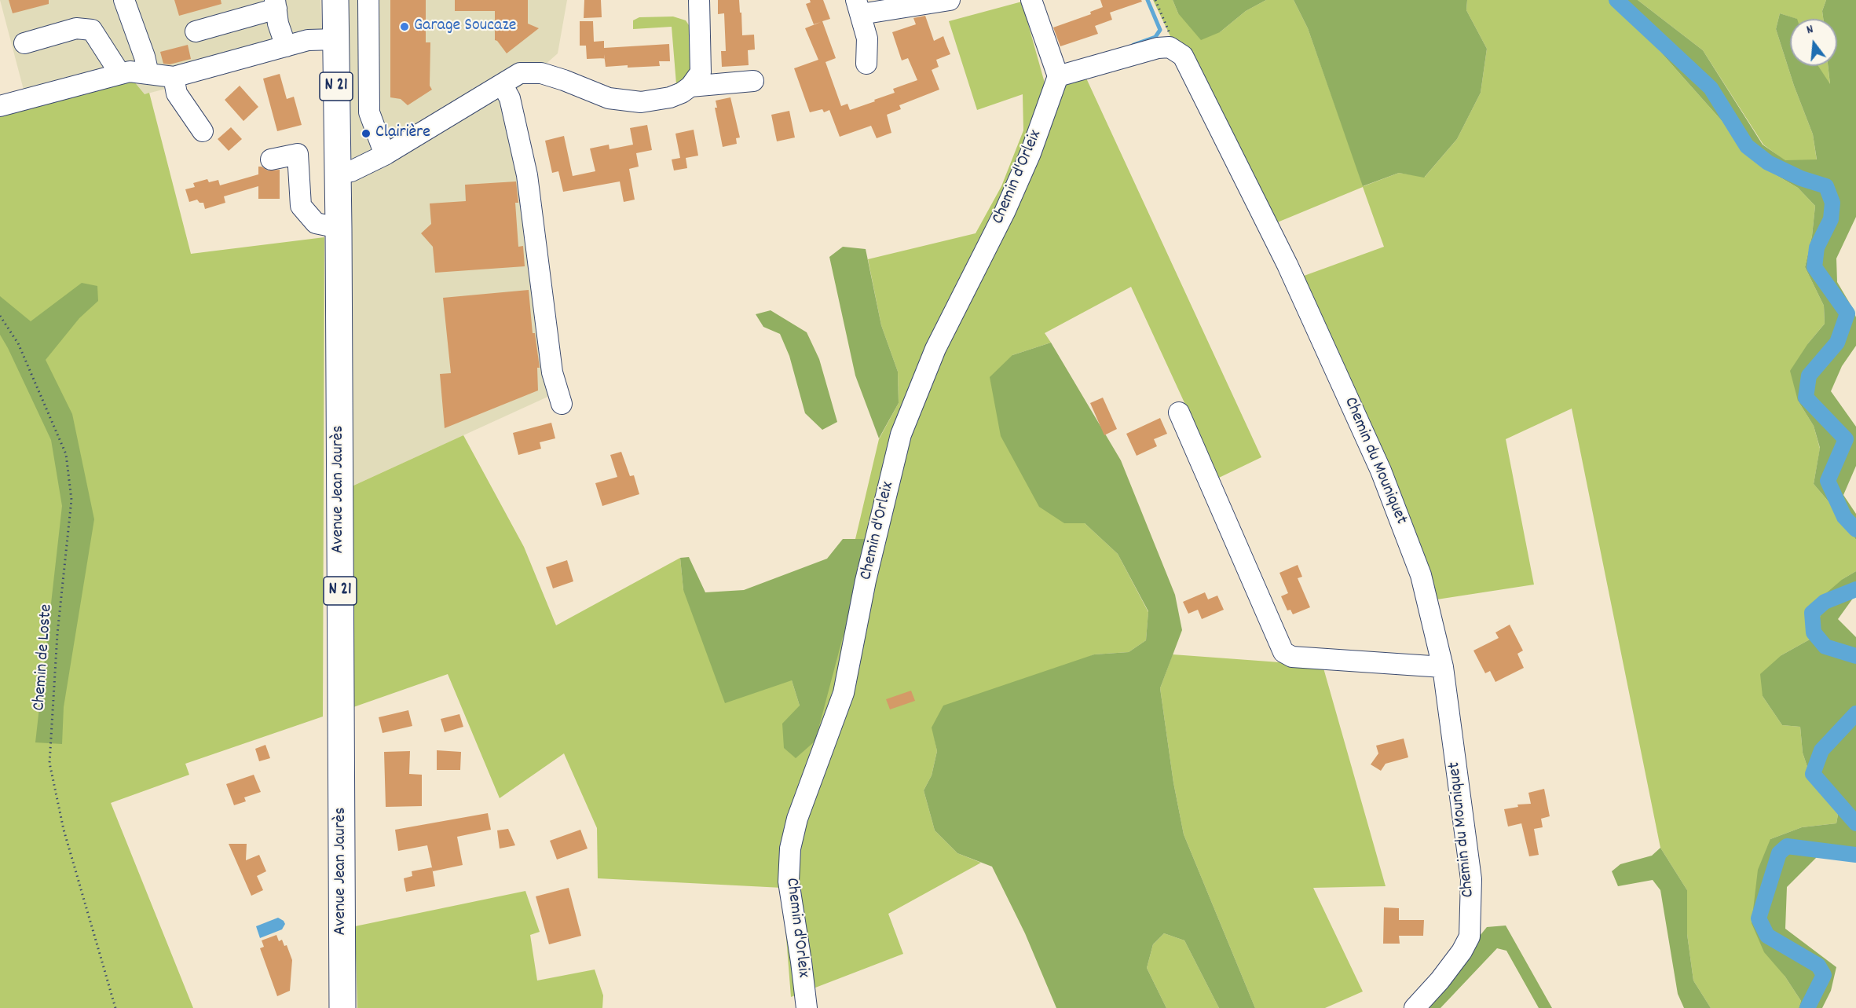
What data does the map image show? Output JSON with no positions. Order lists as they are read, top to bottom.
{
  "streets": {
    "main road": ["N 21", "Avenue Jean Jaurès"],
    "street": ["Chemin d'Orleix", "Chemin du Mouniquet"],
    "path": ["Chemin de Loste"]
  },
  "places": ["Garage Soucaze", "Clairière"],
  "north": "top"
}
